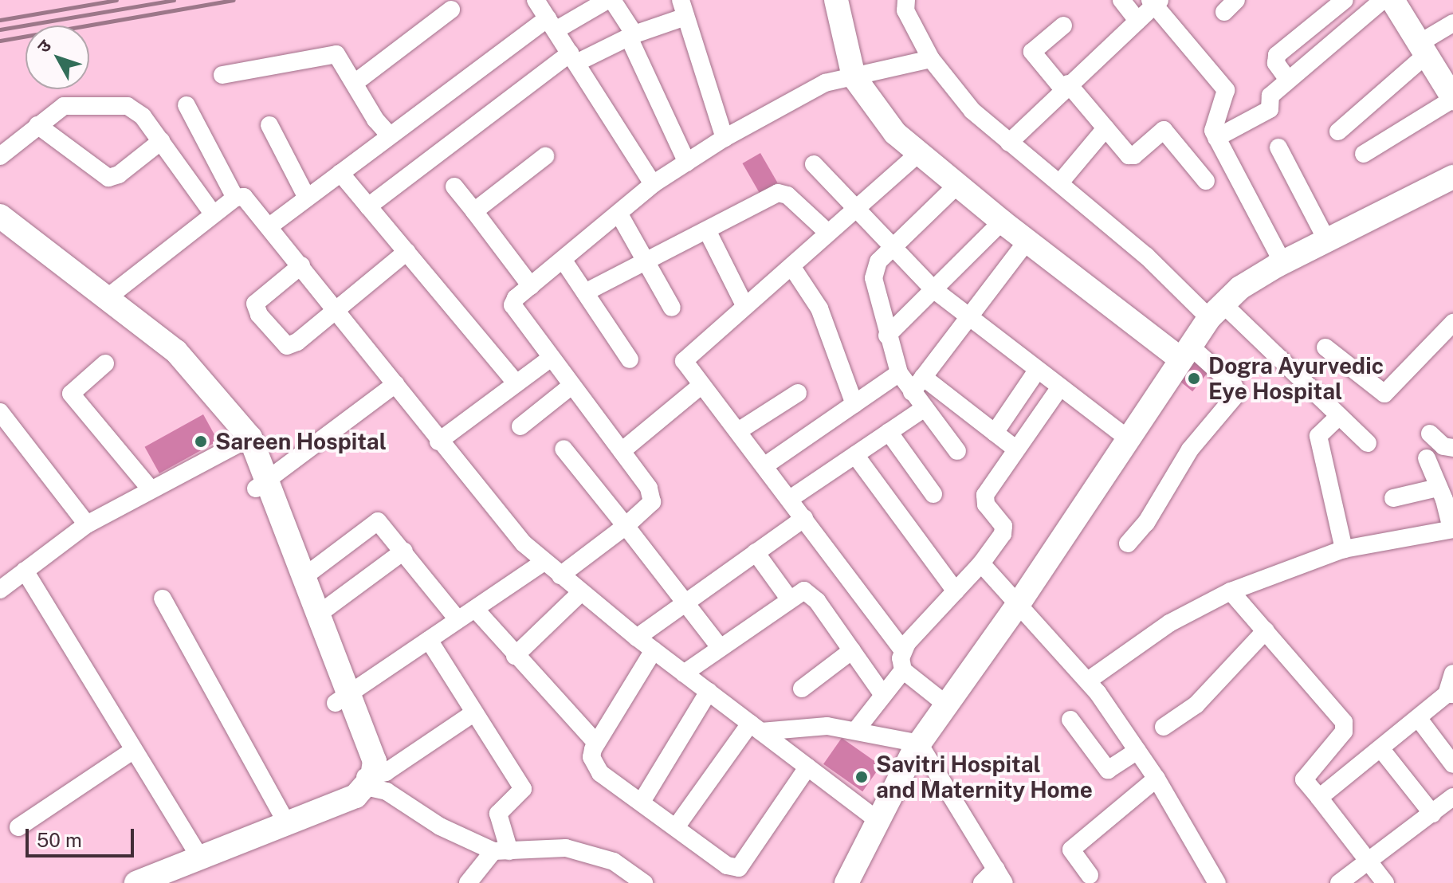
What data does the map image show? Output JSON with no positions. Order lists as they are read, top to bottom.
{
  "places": ["Dogra Ayurvedic Eye Hospital", "Sareen Hospital", "Savitri Hospital and Maternity Home"],
  "scale_bar": "50 m",
  "north": "top left"
}
